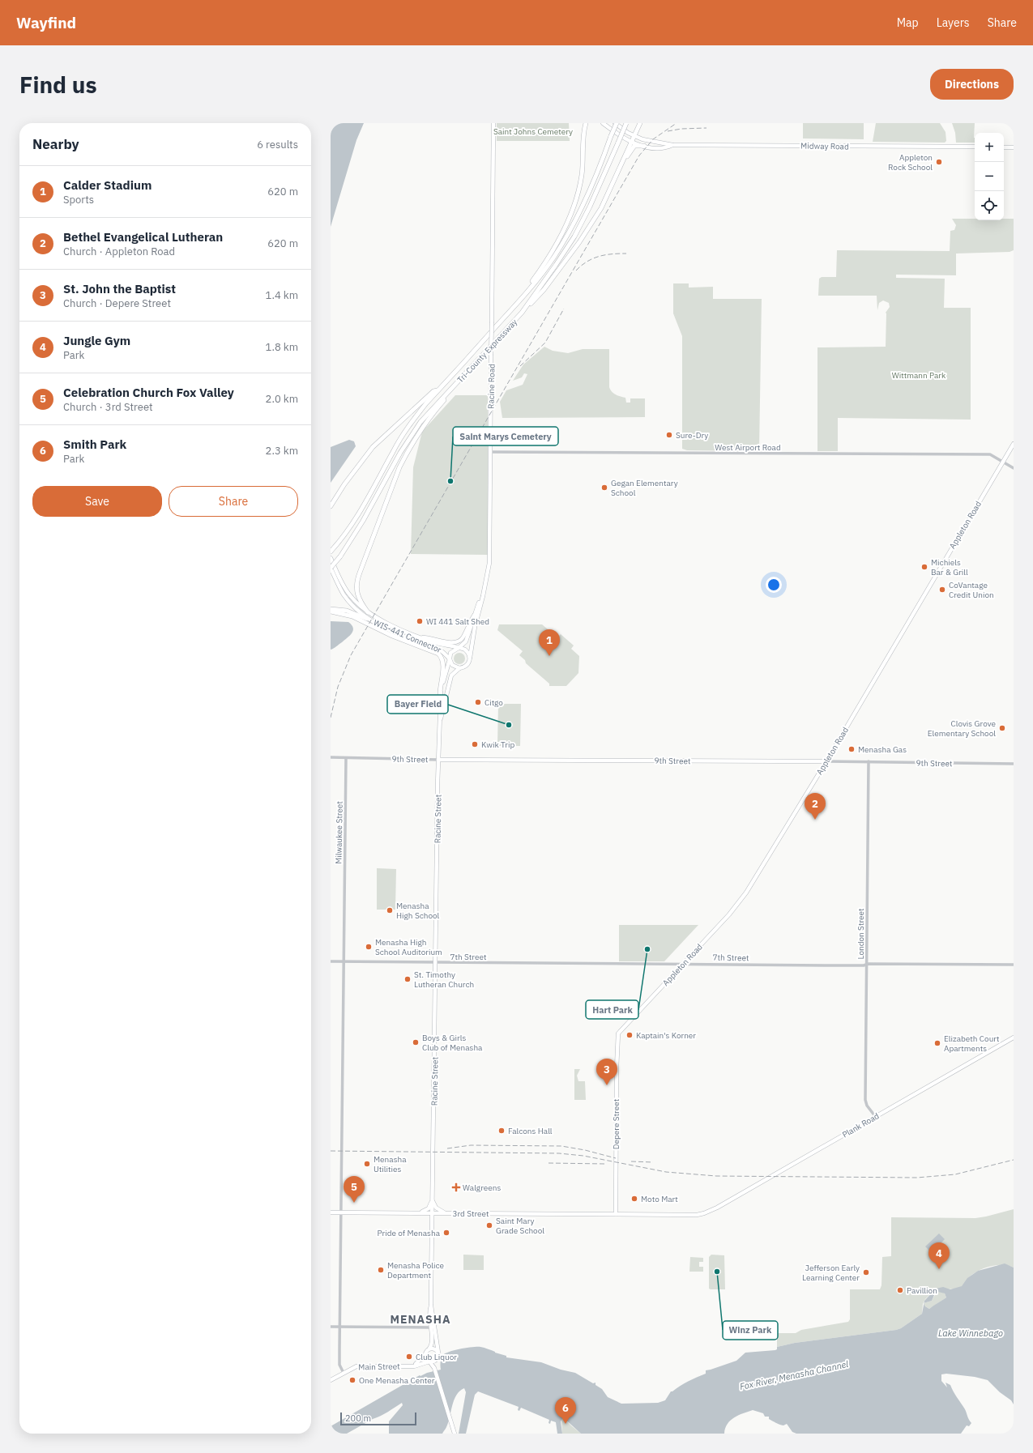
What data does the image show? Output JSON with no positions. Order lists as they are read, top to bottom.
{
  "streets": {
    "highway": ["Tri-County Expressway"],
    "main road": [
      "Midway Road",
      "Racine Road",
      "Appleton Road",
      "WIS-441 Connector",
      "9th Street",
      "Racine Street",
      "Depere Street",
      "Plank Road",
      "3rd Street",
      "Main Street"
    ],
    "street": [
      "West Airport Road",
      "Milwaukee Street",
      "London Street",
      "7th Street"
    ]
  },
  "crossings": [
    ["Midway Road", "Tri-County Expressway"],
    ["Tri-County Expressway", "WIS-441 Connector"],
    ["Racine Road", "West Airport Road"],
    ["Racine Road", "WIS-441 Connector"],
    ["West Airport Road", "Appleton Road"],
    ["Appleton Road", "9th Street"],
    ["Appleton Road", "7th Street"],
    ["Appleton Road", "Depere Street"],
    ["9th Street", "Racine Street"],
    ["9th Street", "Milwaukee Street"],
    ["9th Street", "London Street"],
    ["Racine Street", "7th Street"],
    ["Racine Street", "3rd Street"],
    ["Racine Street", "Main Street"],
    ["Milwaukee Street", "7th Street"],
    ["Milwaukee Street", "3rd Street"],
    ["Milwaukee Street", "Main Street"],
    ["London Street", "7th Street"],
    ["London Street", "Plank Road"],
    ["Depere Street", "3rd Street"],
    ["Plank Road", "3rd Street"]
  ],
  "districts": ["MENASHA"],
  "water": ["Lake Winnebago", "Fox River, Menasha Channel"],
  "parks": ["Saint Johns Cemetery", "Wittmann Park"],
  "places": {
    "other": [
      "Appleton Rock School",
      "Sure-Dry",
      "Saint Marys Cemetery",
      "Gegan Elementary School",
      "Michiels Bar & Grill",
      "CoVantage Credit Union",
      "WI 441 Salt Shed",
      "Citgo",
      "Bayer Field",
      "Clovis Grove Elementary School",
      "Kwik Trip",
      "Menasha Gas",
      "Menasha High School",
      "Menasha High School Auditorium",
      "Hart Park",
      "St. Timothy Lutheran Church",
      "Kaptain's Korner",
      "Boys & Girls Club of Menasha",
      "Elizabeth Court Apartments",
      "Falcons Hall",
      "Menasha Utilities",
      "Moto Mart",
      "Saint Mary Grade School",
      "Pride of Menasha",
      "Menasha Police Department",
      "Winz Park",
      "Jefferson Early Learning Center",
      "Pavillion",
      "Club Liquor",
      "One Menasha Center"
    ],
    "health": ["Walgreens"]
  },
  "scale_bar": "200 m",
  "page": {
    "header": "Wayfind",
    "nav": ["Map", "Layers", "Share"],
    "buttons": [
      "Directions",
      ["Save", "Share"]
    ],
    "title": "Find us",
    "heading": ["Nearby", "6 results"],
    "map_buttons": ["+", "−"],
    "list": [
      {
        "mark": "1",
        "name": "Calder Stadium",
        "note": "Sports",
        "value": "620 m"
      },
      {
        "mark": "2",
        "name": "Bethel Evangelical Lutheran",
        "note": "Church · Appleton Road",
        "value": "620 m"
      },
      {
        "mark": "3",
        "name": "St. John the Baptist",
        "note": "Church · Depere Street",
        "value": "1.4 km"
      },
      {
        "mark": "4",
        "name": "Jungle Gym",
        "note": "Park",
        "value": "1.8 km"
      },
      {
        "mark": "5",
        "name": "Celebration Church Fox Valley",
        "note": "Church · 3rd Street",
        "value": "2.0 km"
      },
      {
        "mark": "6",
        "name": "Smith Park",
        "note": "Park",
        "value": "2.3 km"
      }
    ],
    "pins": [
      "1",
      "2",
      "3",
      "5",
      "4",
      "6"
    ],
    "scale": "200 m"
  }
}
